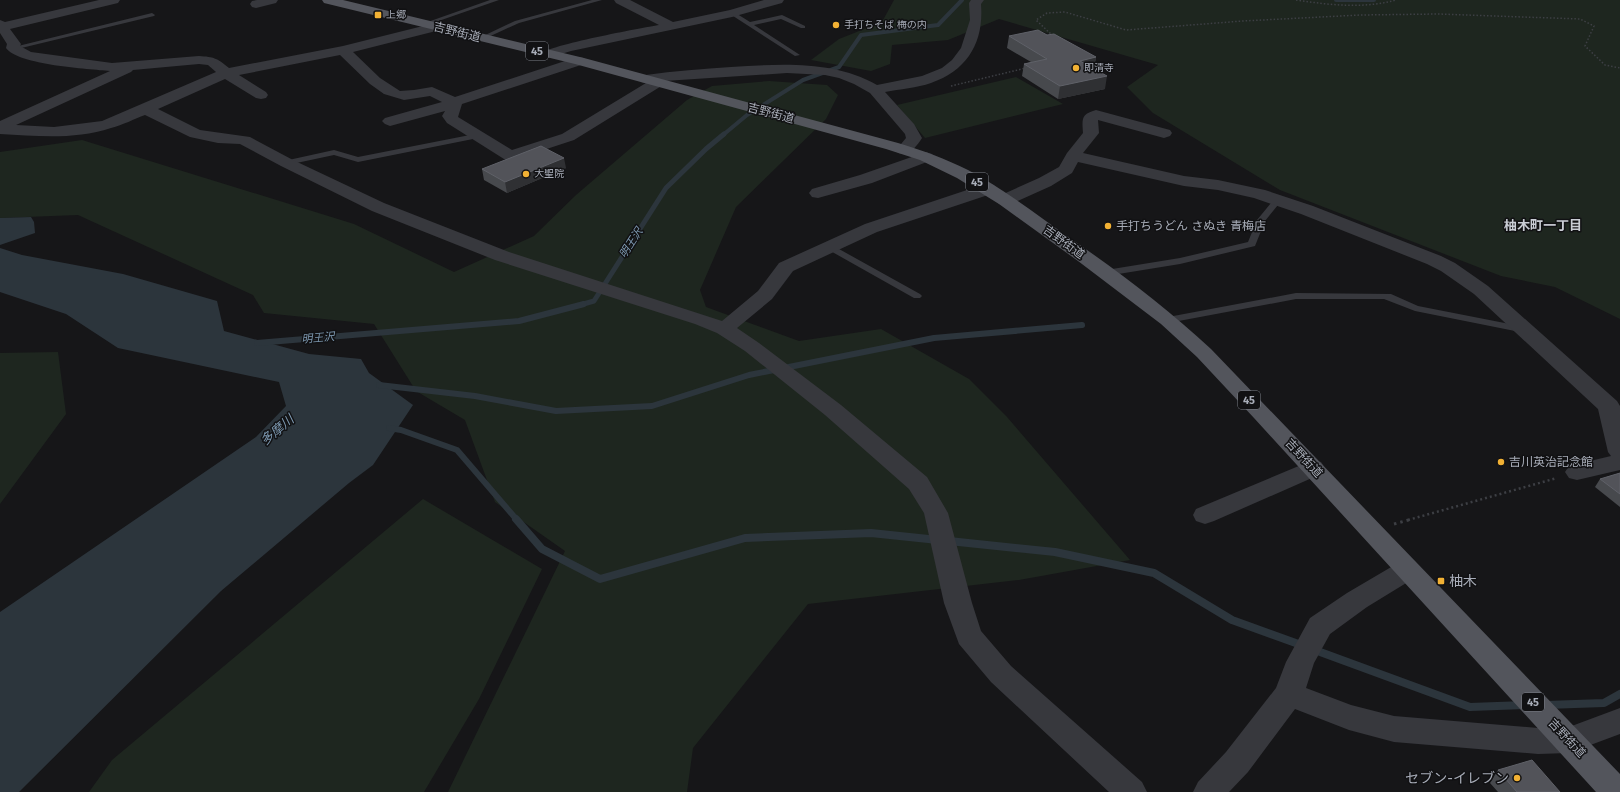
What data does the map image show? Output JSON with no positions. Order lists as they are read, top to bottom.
{
  "streets": {
    "main road": ["吉野街道", "45"]
  },
  "districts": ["柚木町一丁目"],
  "water": ["明王沢", "多摩川"],
  "places": {
    "transit": ["上郷", "柚木"],
    "other": [
      "手打ちそば 梅の内",
      "即清寺",
      "大聖院",
      "手打ちうどん さぬき 青梅店",
      "吉川英治記念館",
      "セブン-イレブン"
    ]
  }
}
